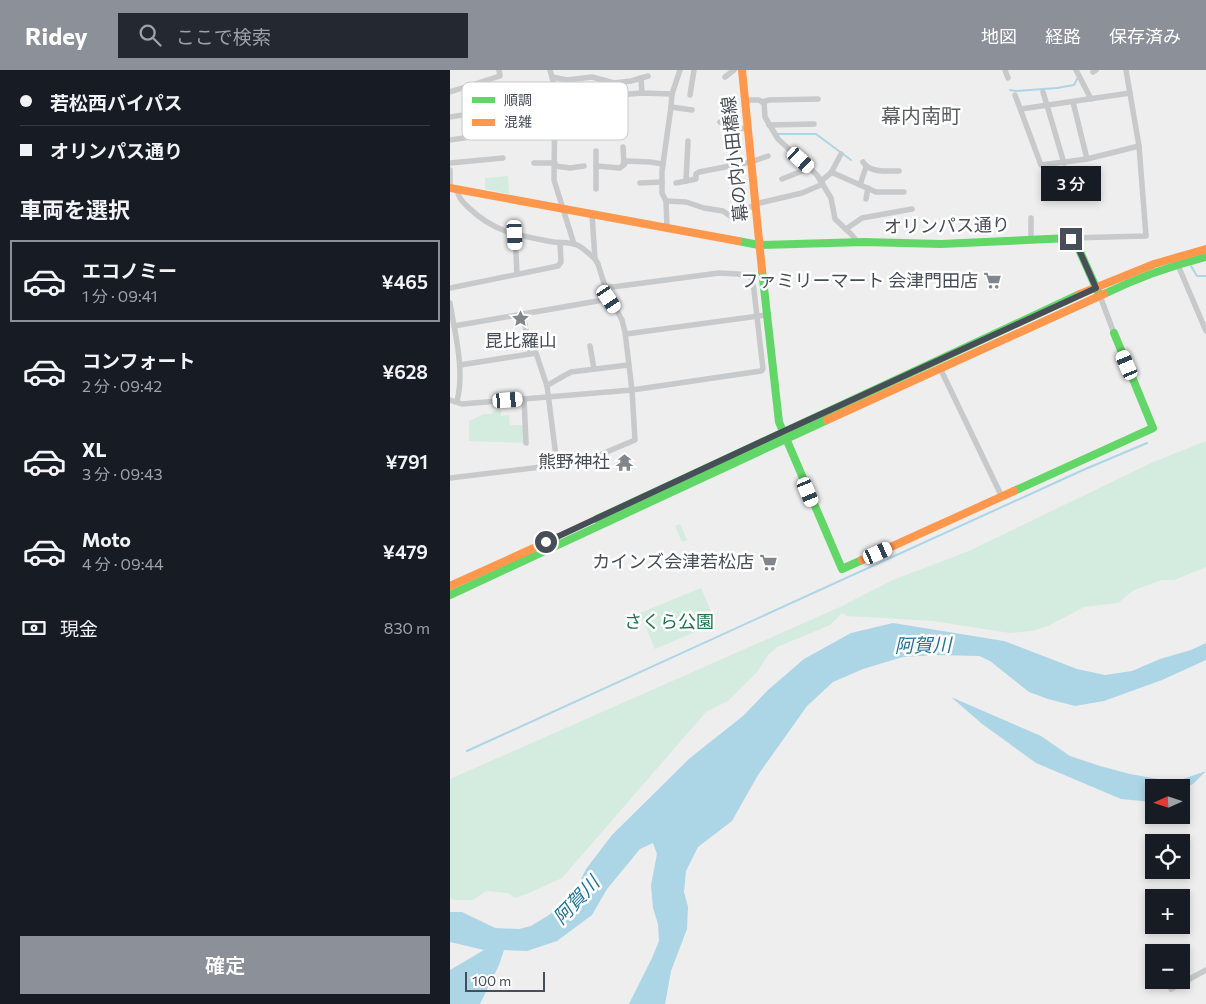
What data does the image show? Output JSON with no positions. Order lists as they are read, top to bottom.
{
  "streets": {
    "main road": ["幕の内小田橋線", "オリンパス通り"]
  },
  "crossings": [
    ["幕の内小田橋線", "オリンパス通り"]
  ],
  "districts": ["幕内南町"],
  "water": ["阿賀川"],
  "parks": ["さくら公園"],
  "places": {
    "supermarket": ["ファミリーマート 会津門田店", "カインズ会津若松店"],
    "place": ["昆比羅山"],
    "temple": ["熊野神社"]
  },
  "legend": ["順調", "混雑"],
  "scale_bar": "100 m",
  "north": "left",
  "page": {
    "header": "Ridey",
    "search": "ここで検索",
    "nav": ["地図", "経路", "保存済み"],
    "banner": ["若松西バイパス", "オリンパス通り"],
    "bubble": "3 分",
    "heading": "車両を選択",
    "list": [
      {
        "name": "エコノミー",
        "note": "1 分 · 09:41",
        "value": "¥465"
      },
      {
        "name": "コンフォート",
        "note": "2 分 · 09:42",
        "value": "¥628"
      },
      {
        "name": "XL",
        "note": "3 分 · 09:43",
        "value": "¥791"
      },
      {
        "name": "Moto",
        "note": "4 分 · 09:44",
        "value": "¥479"
      }
    ],
    "pay": ["現金", "830 m"],
    "map_buttons": ["+", "−"],
    "buttons": "確定",
    "scale": "100 m"
  }
}
